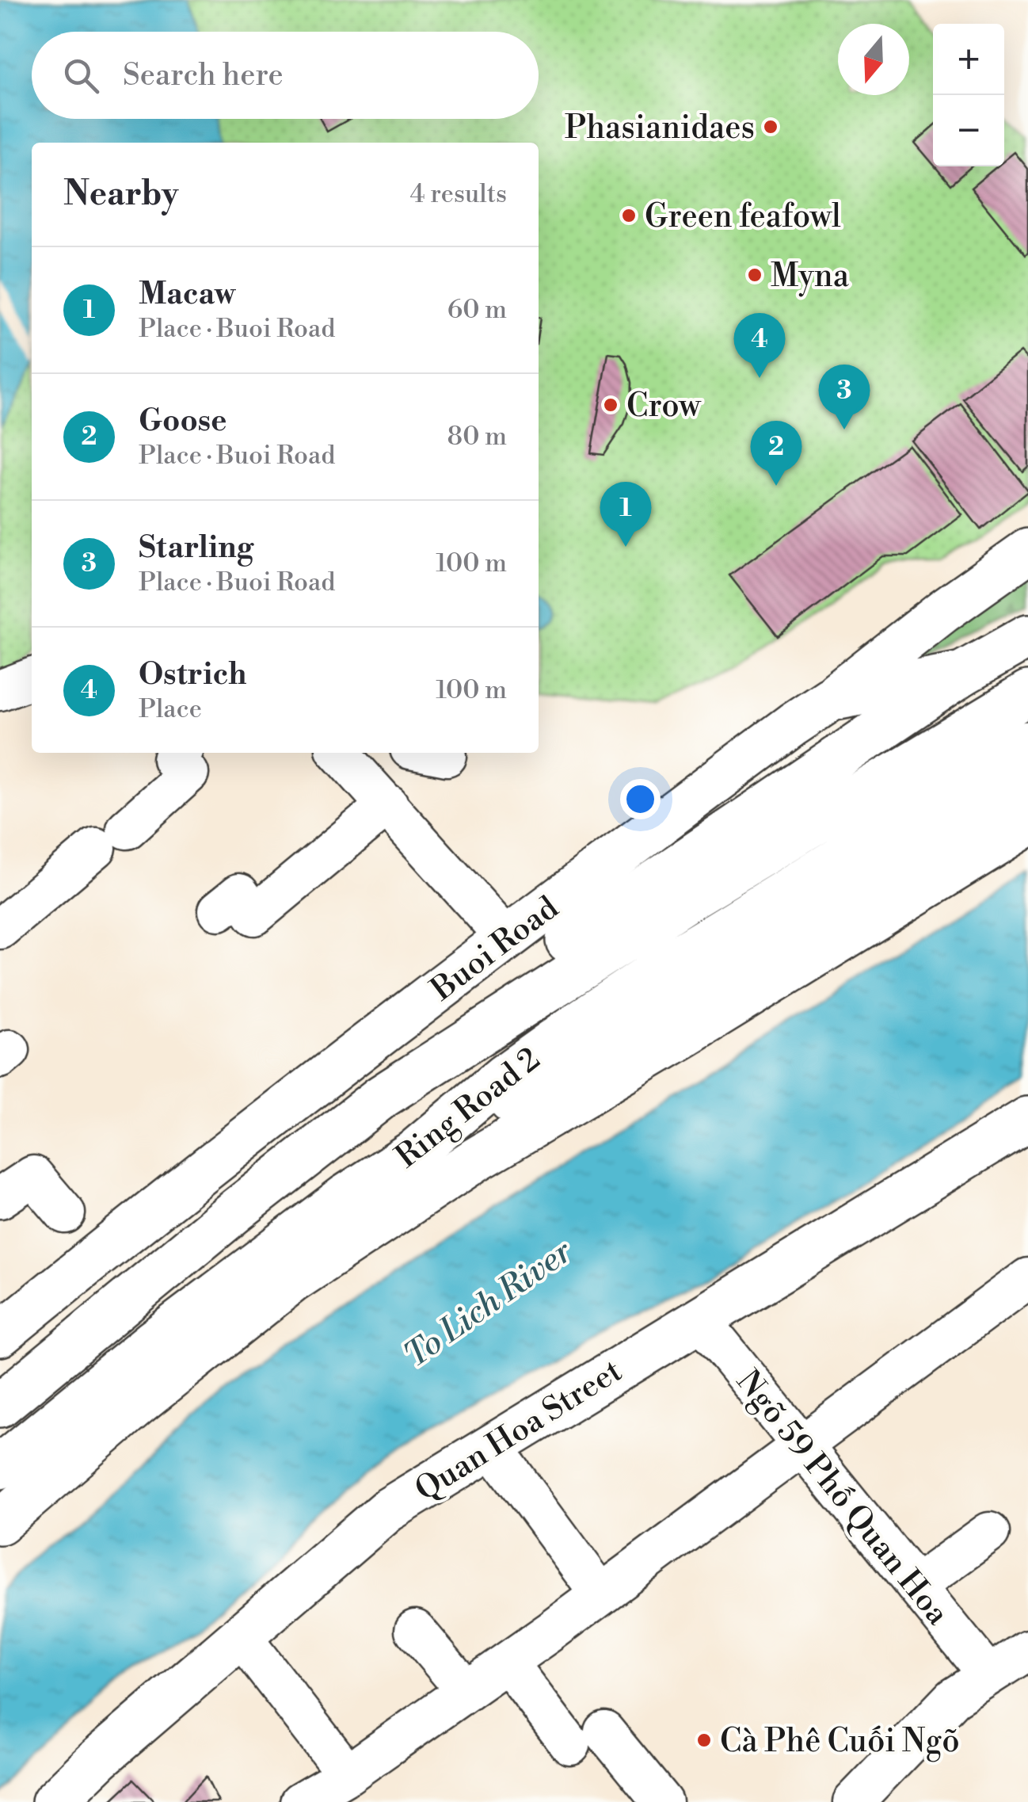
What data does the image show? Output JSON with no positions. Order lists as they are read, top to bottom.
{
  "streets": {
    "main road": ["Buoi Road", "Ring Road 2", "Quan Hoa Street"],
    "street": ["Ngõ 59 Phố Quan Hoa"]
  },
  "crossings": [
    ["Quan Hoa Street", "Ngõ 59 Phố Quan Hoa"]
  ],
  "water": ["To Lich River"],
  "places": [
    "Phasianidaes",
    "Green feafowl",
    "Myna",
    "Crow",
    "Cà Phê Cuối Ngõ"
  ],
  "north": "bottom",
  "page": {
    "map_buttons": ["+", "−"],
    "search": "Search here",
    "heading": ["Nearby", "4 results"],
    "list": [
      {
        "mark": "1",
        "name": "Macaw",
        "note": "Place · Buoi Road",
        "value": "60 m"
      },
      {
        "mark": "2",
        "name": "Goose",
        "note": "Place · Buoi Road",
        "value": "80 m"
      },
      {
        "mark": "3",
        "name": "Starling",
        "note": "Place · Buoi Road",
        "value": "100 m"
      },
      {
        "mark": "4",
        "name": "Ostrich",
        "note": "Place",
        "value": "100 m"
      }
    ],
    "pins": [
      "4",
      "3",
      "2",
      "1"
    ]
  }
}
